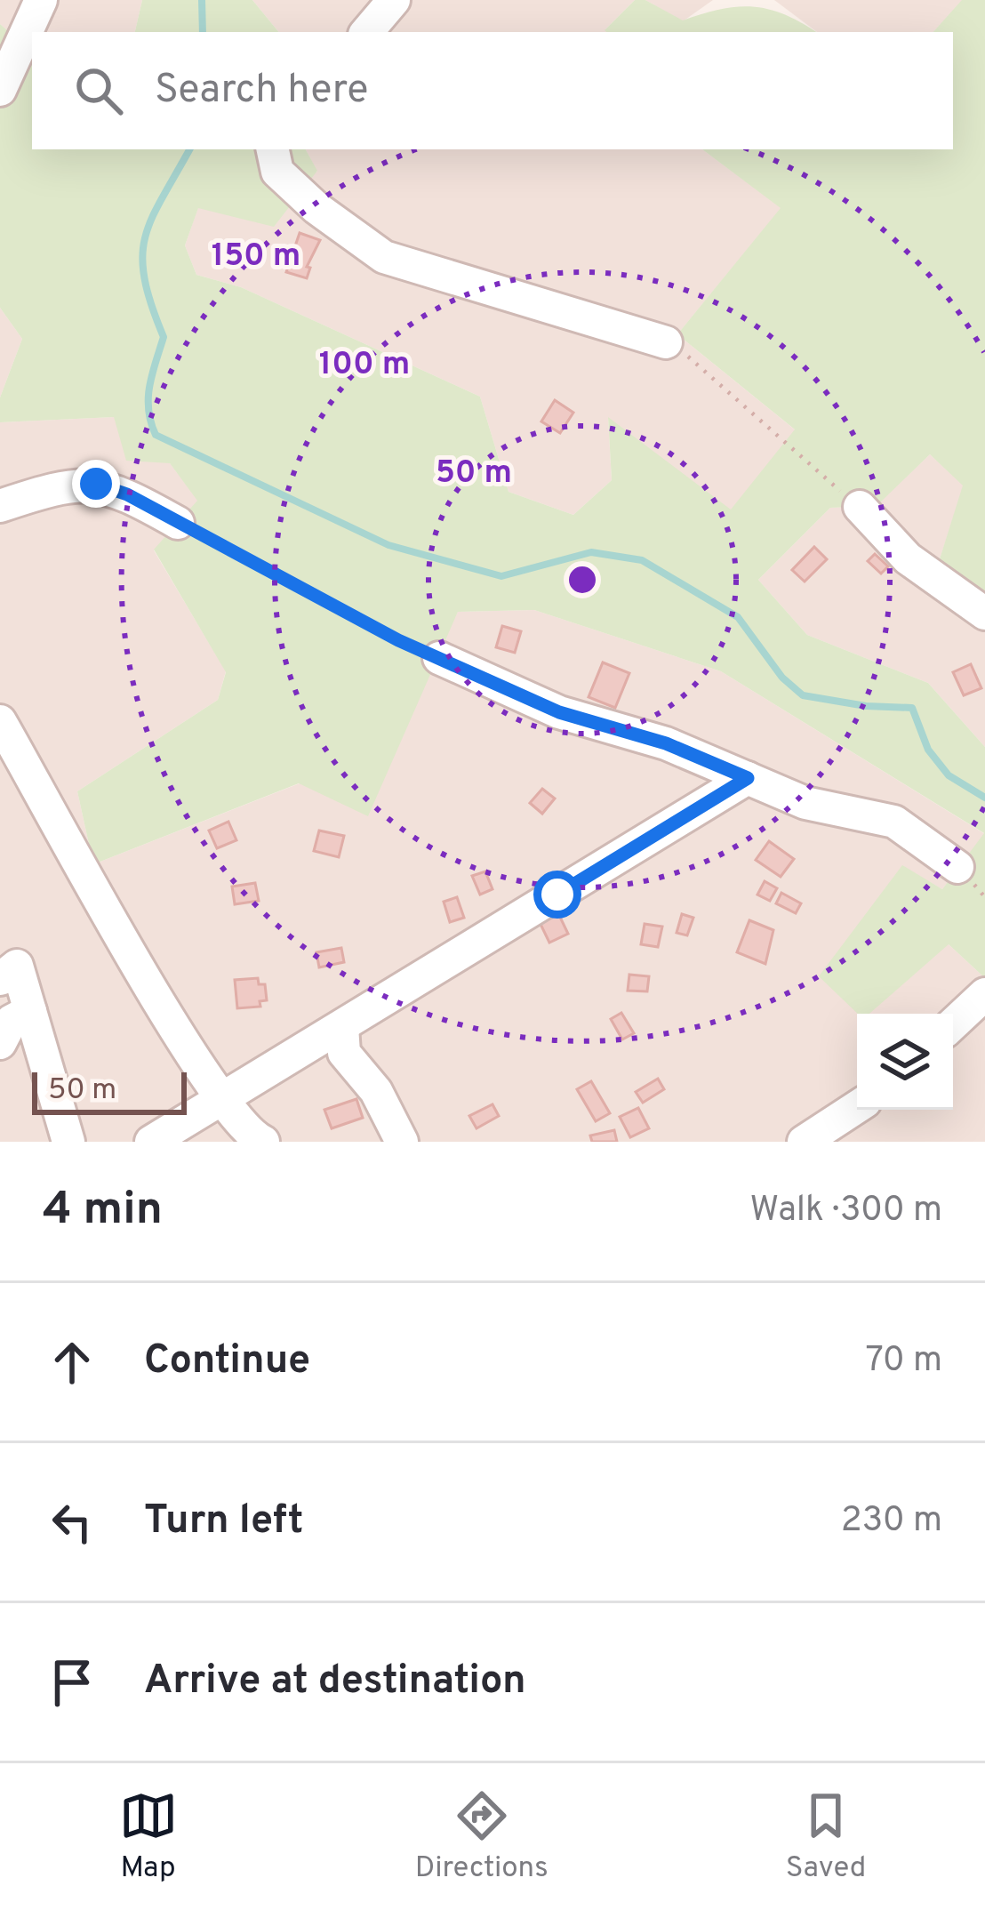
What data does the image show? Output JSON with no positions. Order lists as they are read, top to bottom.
{
  "scale_bar": "50 m",
  "page": {
    "search": "Search here",
    "scale": "50 m",
    "heading": ["4 min", "Walk · 300 m"],
    "list": [
      ["Continue", "70 m"],
      ["Turn left", "230 m"],
      "Arrive at destination"
    ],
    "nav": ["Map", "Directions", "Saved"]
  },
  "rings": ["150 m", "100 m", "50 m"]
}
